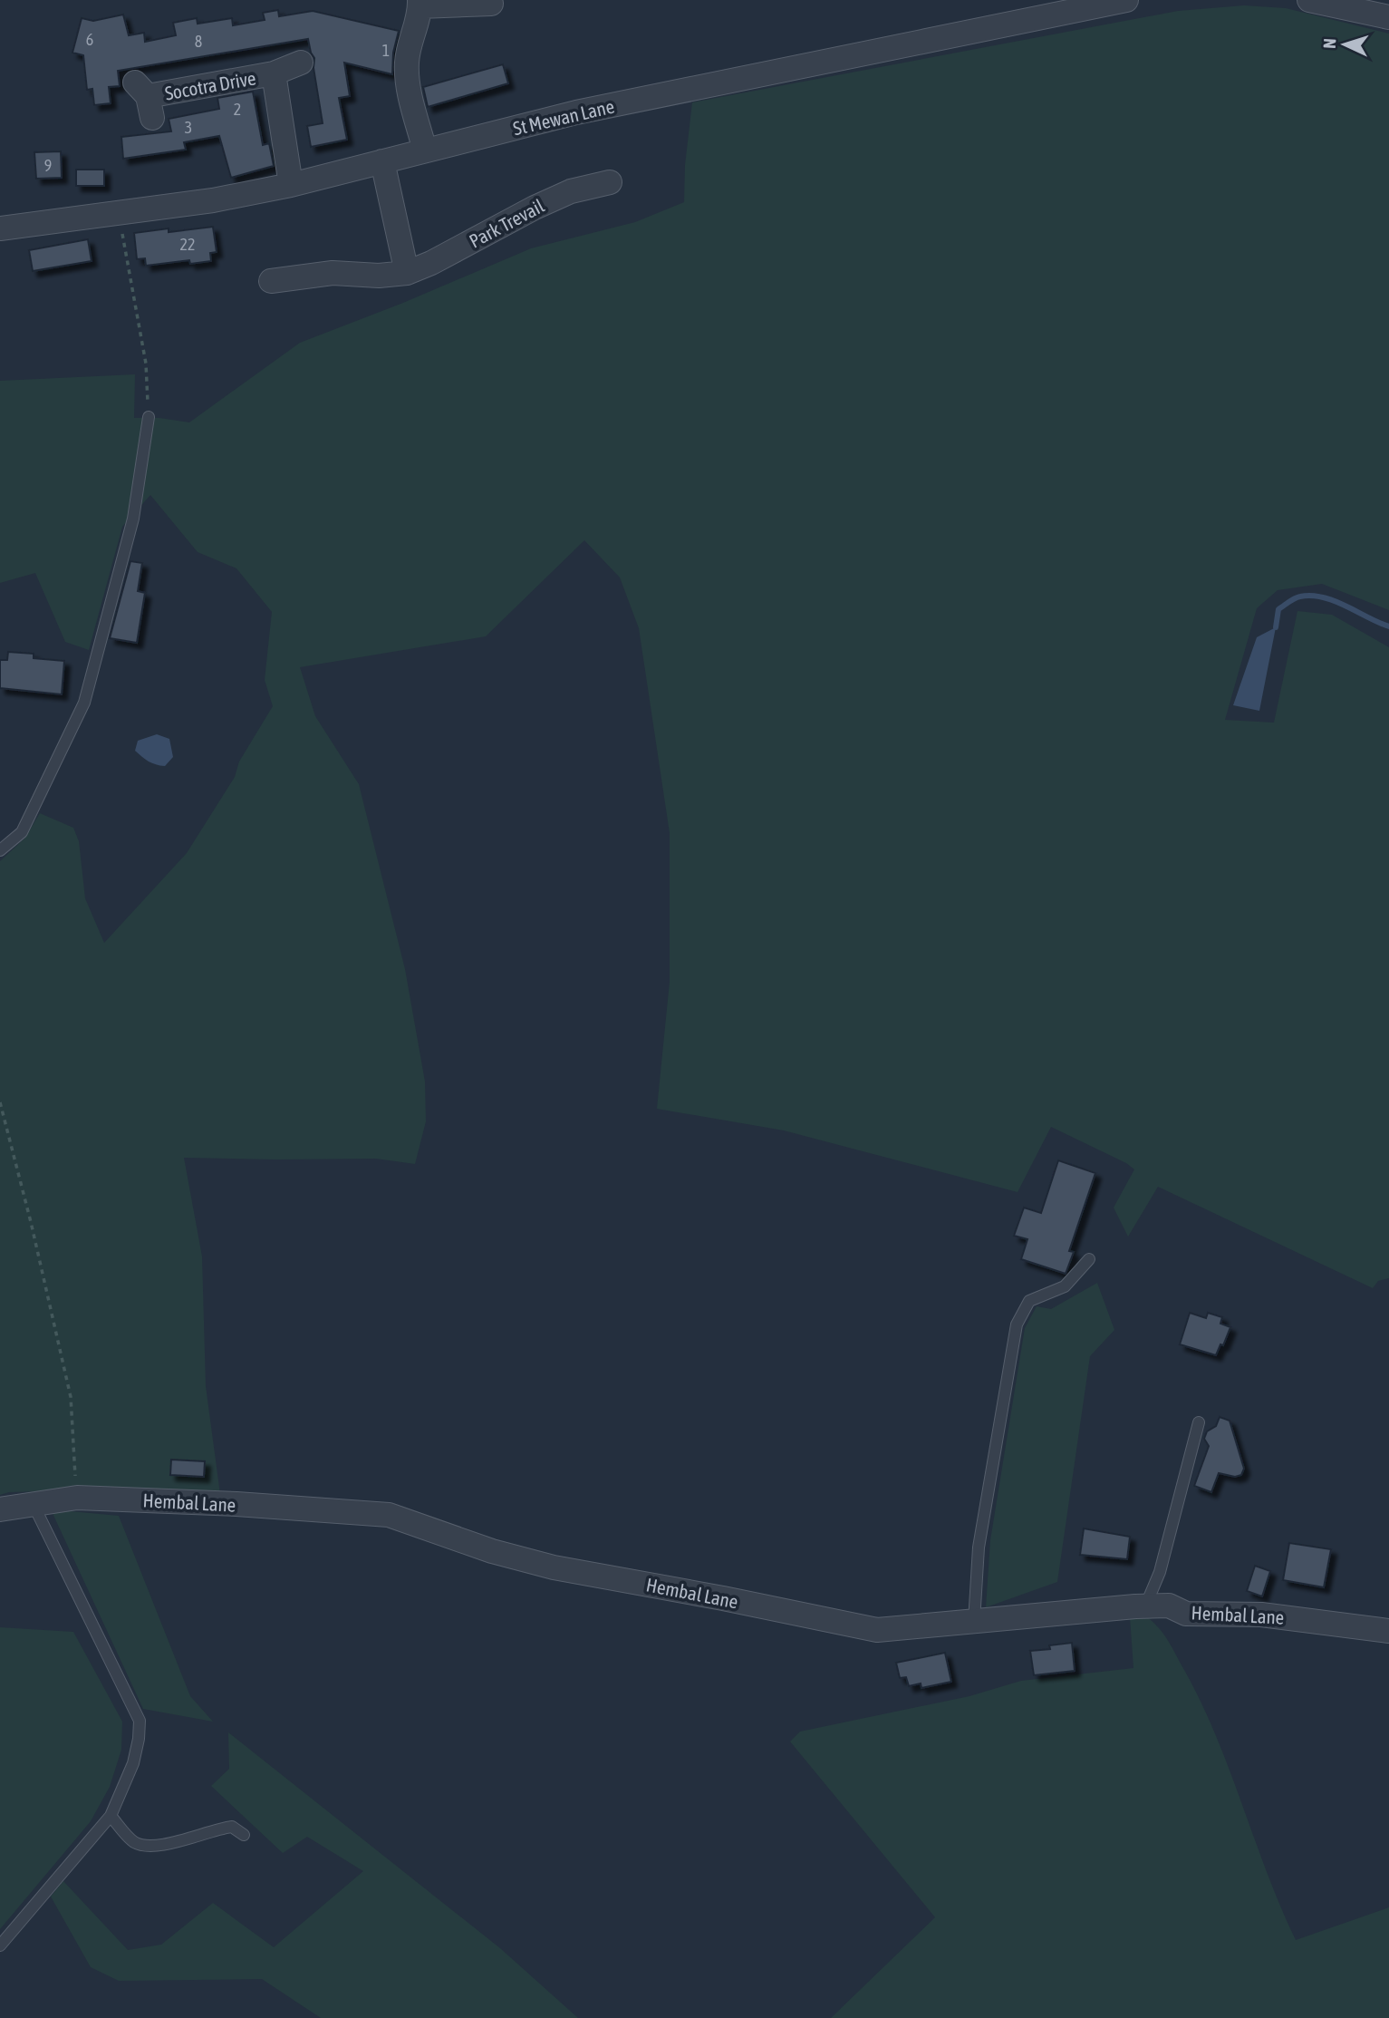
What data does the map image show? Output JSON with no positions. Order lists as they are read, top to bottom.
{
  "streets": {
    "street": [
      "Socotra Drive",
      "St Mewan Lane",
      "Park Trevail",
      "Hembal Lane"
    ]
  },
  "crossings": [
    ["Socotra Drive", "St Mewan Lane"]
  ],
  "house_numbers": [
    "6",
    "8",
    "1",
    "2",
    "3",
    "9",
    "22"
  ],
  "north": "left"
}
